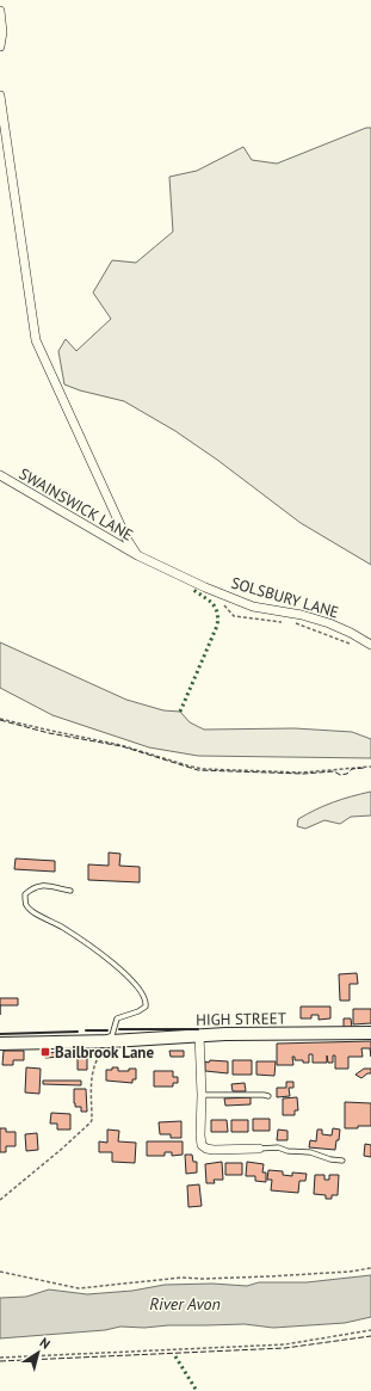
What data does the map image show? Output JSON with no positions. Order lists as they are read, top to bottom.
{
  "streets": {
    "street": ["SWAINSWICK LANE", "SOLSBURY LANE", "HIGH STREET"]
  },
  "crossings": [
    ["SWAINSWICK LANE", "SOLSBURY LANE"]
  ],
  "water": ["River Avon"],
  "places": {
    "transit": ["Bailbrook Lane"]
  },
  "north": "top right"
}
